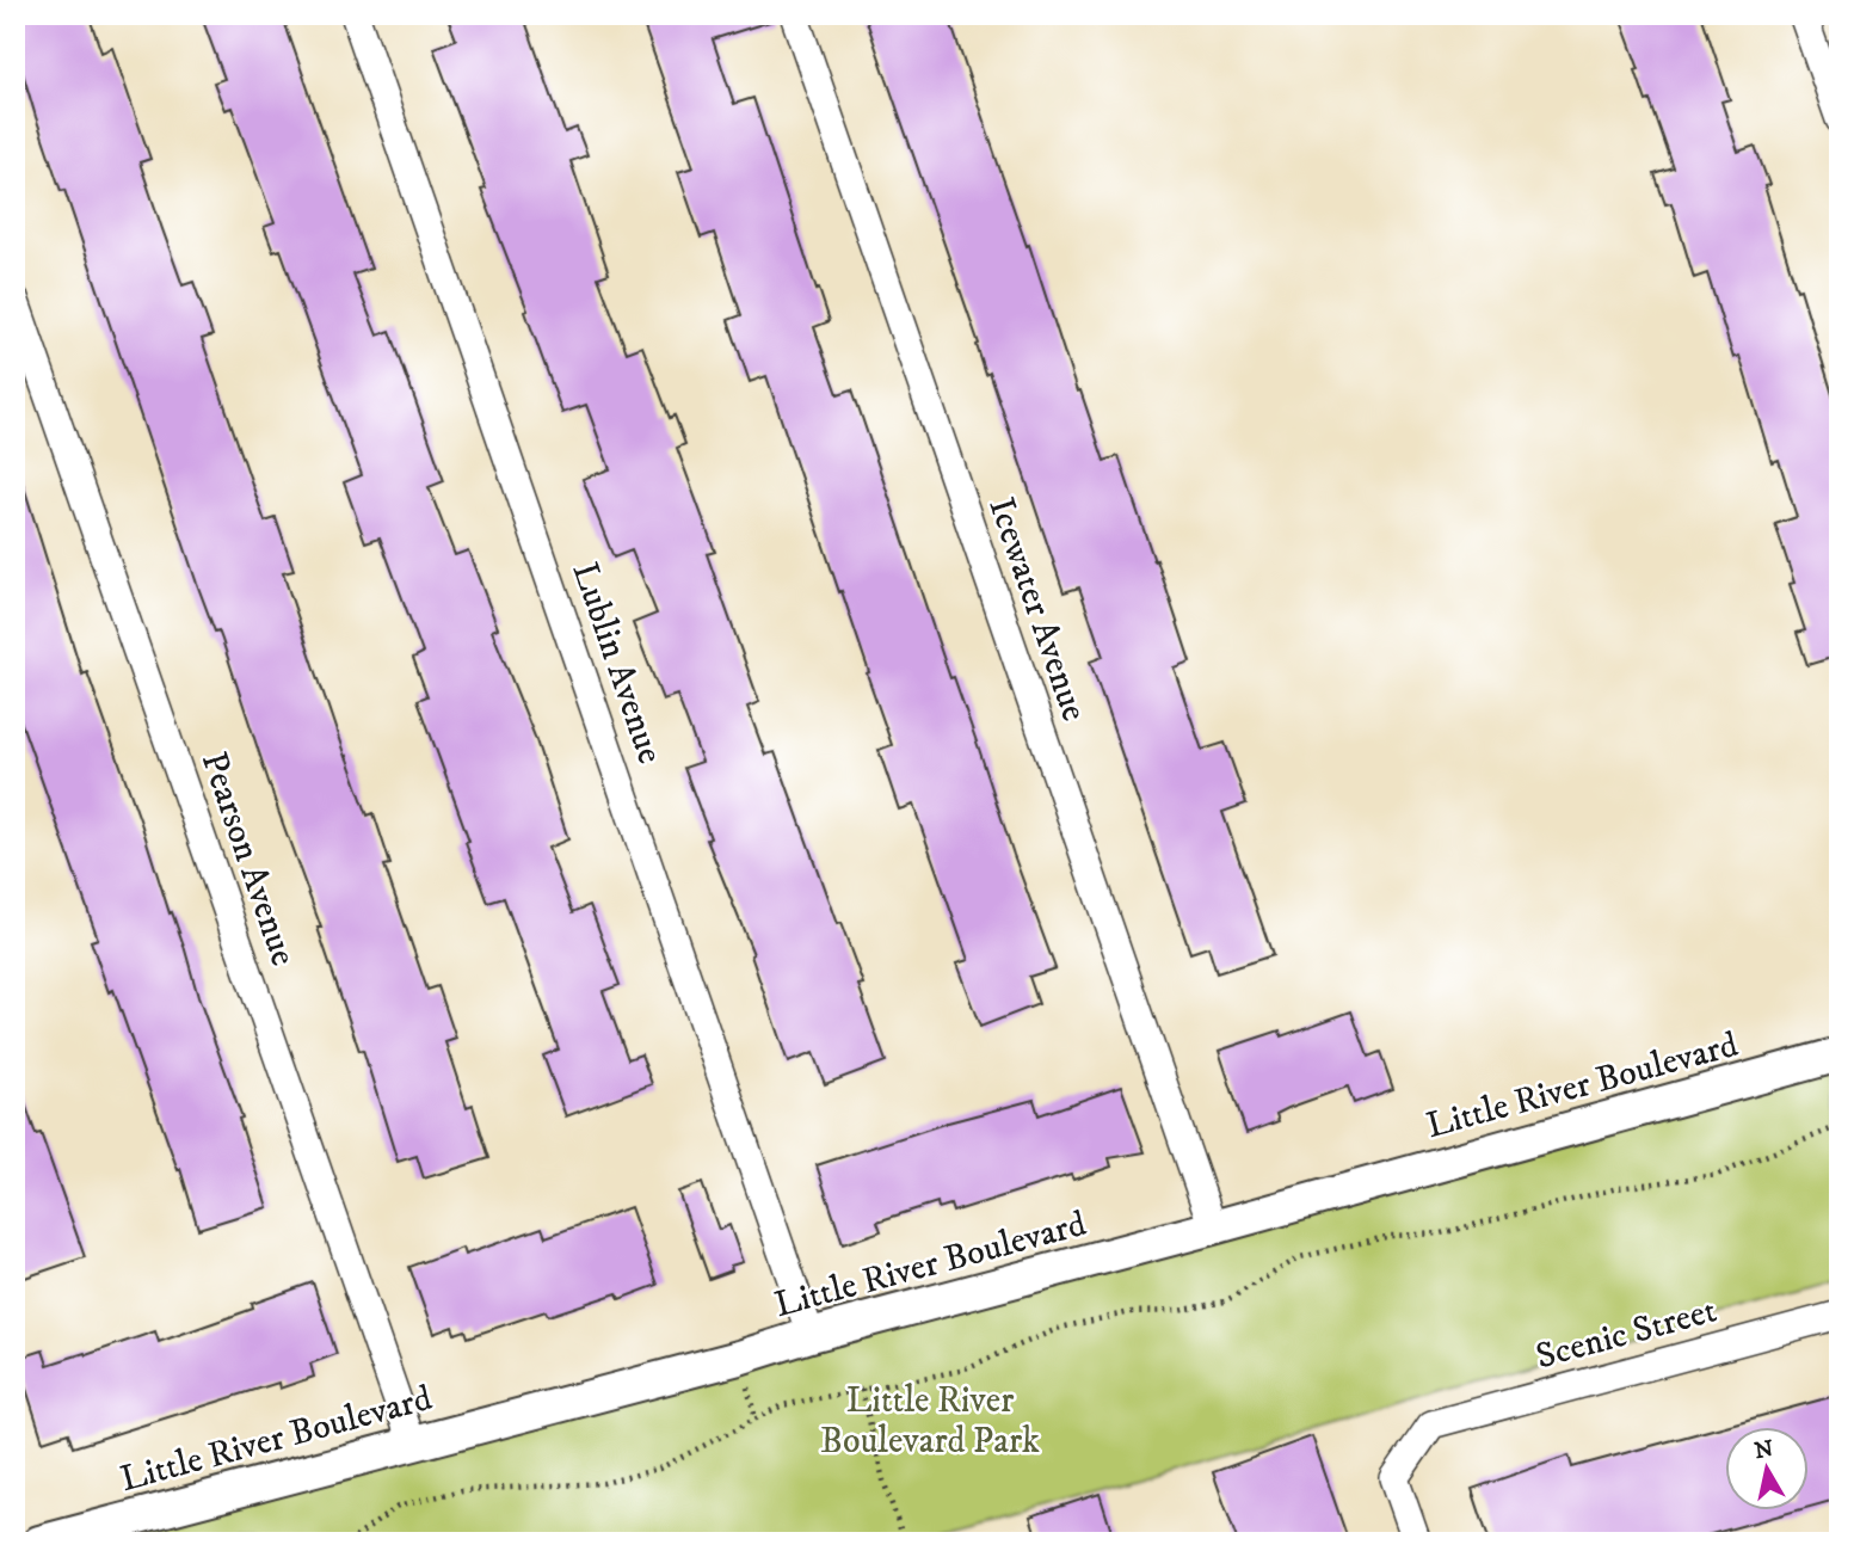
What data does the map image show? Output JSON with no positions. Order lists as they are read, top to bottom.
{
  "streets": {
    "street": [
      "Icewater Avenue",
      "Lublin Avenue",
      "Pearson Avenue",
      "Little River Boulevard",
      "Scenic Street"
    ]
  },
  "crossings": [
    ["Icewater Avenue", "Little River Boulevard"],
    ["Lublin Avenue", "Little River Boulevard"],
    ["Pearson Avenue", "Little River Boulevard"]
  ],
  "parks": ["Little River Boulevard Park"],
  "north": "top"
}
